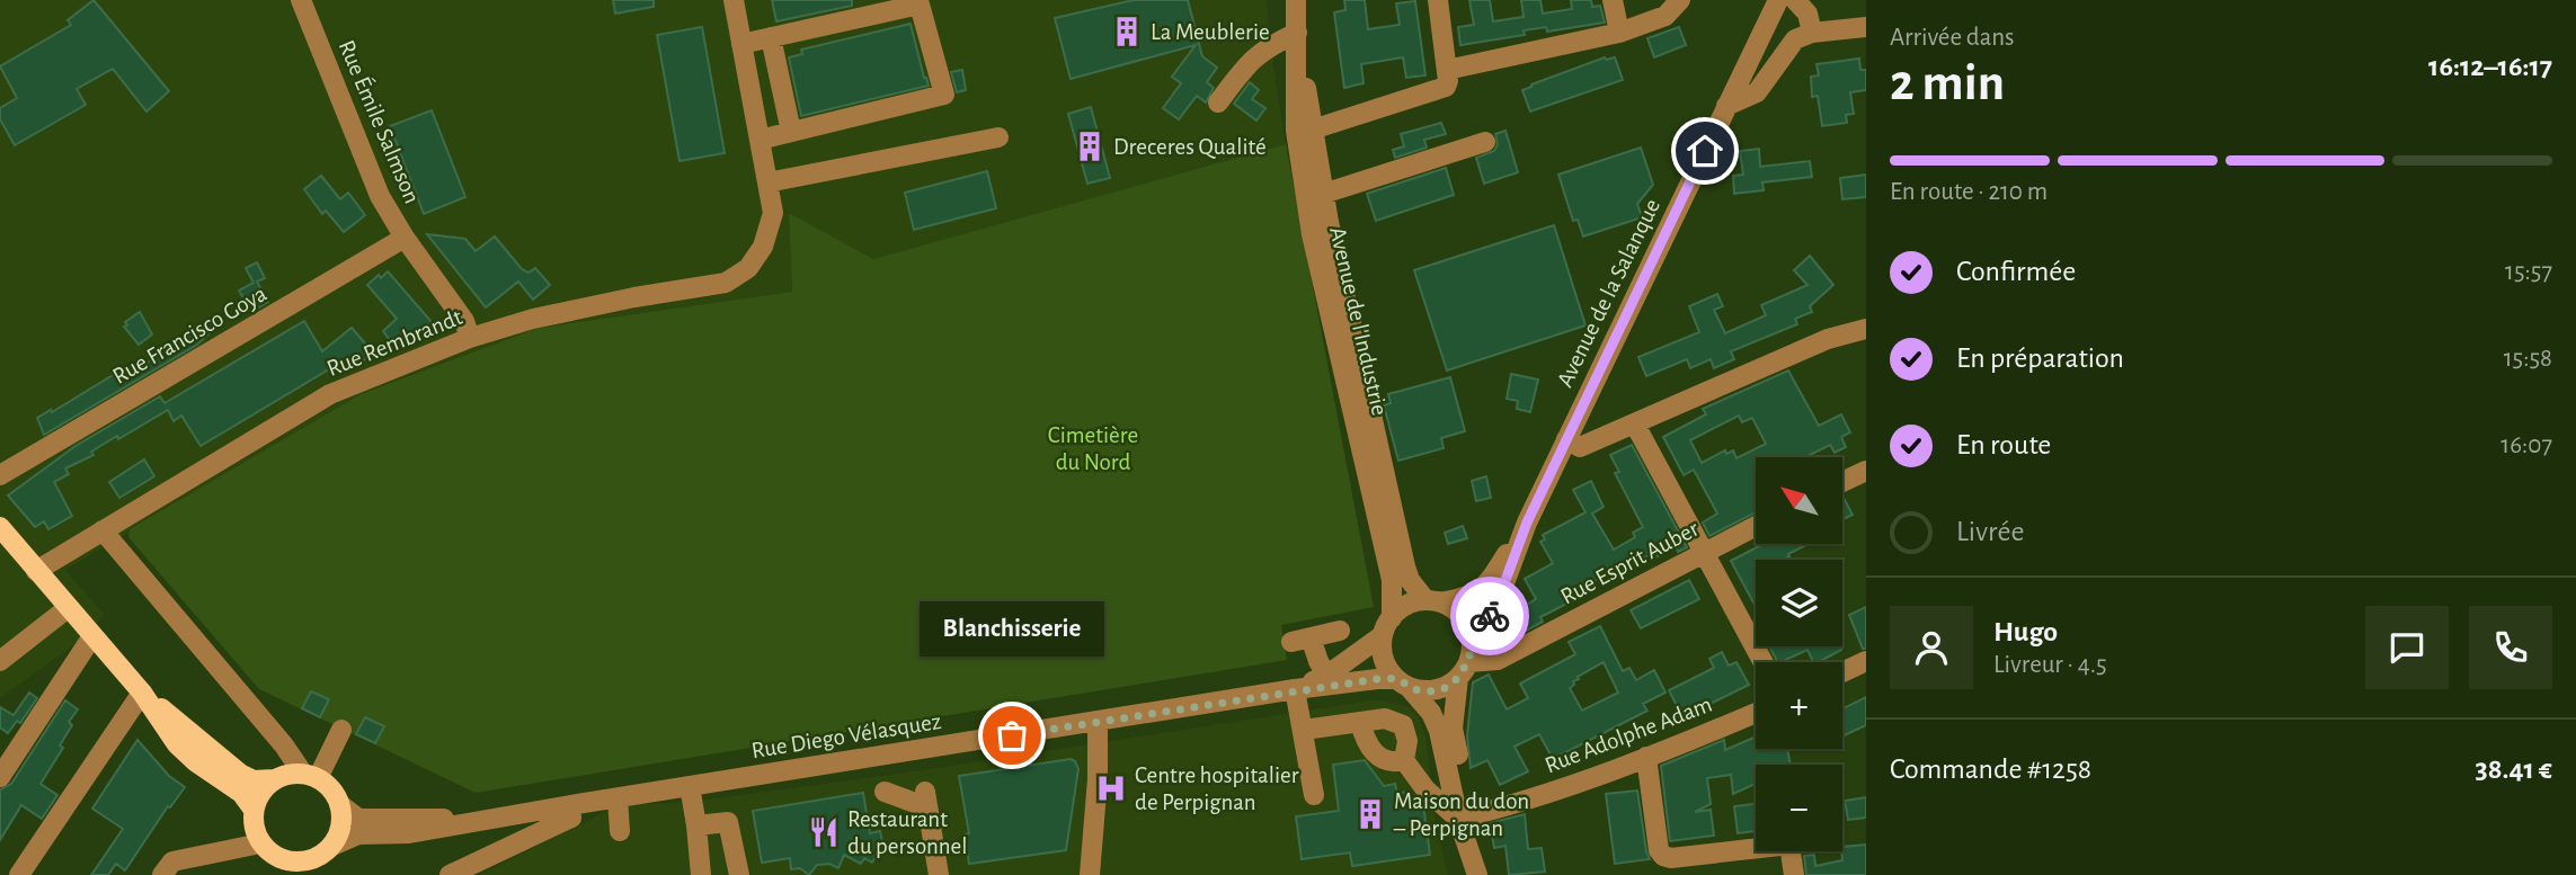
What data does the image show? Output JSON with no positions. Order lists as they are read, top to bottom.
{
  "streets": {
    "street": [
      "Rue Émile Salmson",
      "Avenue de la Salanque",
      "Avenue de l'Industrie",
      "Rue Francisco Goya",
      "Rue Rembrandt",
      "Rue Esprit Auber",
      "Rue Adolphe Adam",
      "Rue Diego Vélasquez"
    ]
  },
  "crossings": [
    ["Rue Émile Salmson", "Rue Francisco Goya"],
    ["Rue Émile Salmson", "Rue Rembrandt"],
    ["Avenue de la Salanque", "Avenue de l'Industrie"],
    ["Avenue de la Salanque", "Rue Esprit Auber"],
    ["Avenue de la Salanque", "Rue Adolphe Adam"],
    ["Avenue de la Salanque", "Rue Diego Vélasquez"],
    ["Avenue de l'Industrie", "Rue Esprit Auber"],
    ["Avenue de l'Industrie", "Rue Diego Vélasquez"],
    ["Rue Esprit Auber", "Rue Diego Vélasquez"]
  ],
  "parks": ["Cimetière du Nord"],
  "places": {
    "building": ["La Meublerie", "Dreceres Qualité", "Maison du don – Perpignan"],
    "other": ["Blanchisserie"],
    "hospital": ["Centre hospitalier de Perpignan"],
    "restaurant": ["Restaurant du personnel"]
  },
  "north": "top left",
  "page": {
    "heading": ["2 min", "Arrivée dans", "16:12–16:17"],
    "panel": [
      "Hugo",
      "Livreur · 4.5",
      "Commande #1258",
      "38.41 €"
    ],
    "bar": "En route · 210 m",
    "list": [
      ["Confirmée", "15:57"],
      ["En préparation", "15:58"],
      ["En route", "16:07"],
      "Livrée"
    ],
    "map_buttons": ["+", "−"],
    "bubble": "Blanchisserie"
  }
}
